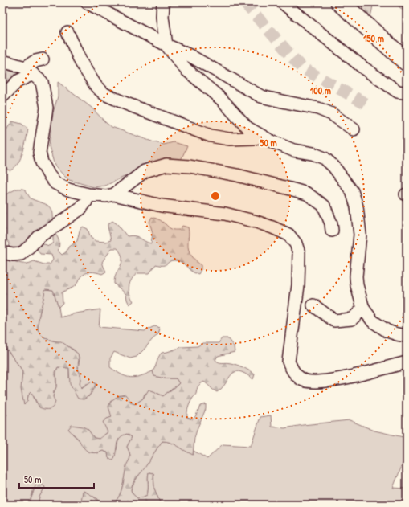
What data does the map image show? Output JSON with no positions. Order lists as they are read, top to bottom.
{
  "scale_bar": "50 m",
  "rings": ["150 m", "100 m", "50 m"]
}
